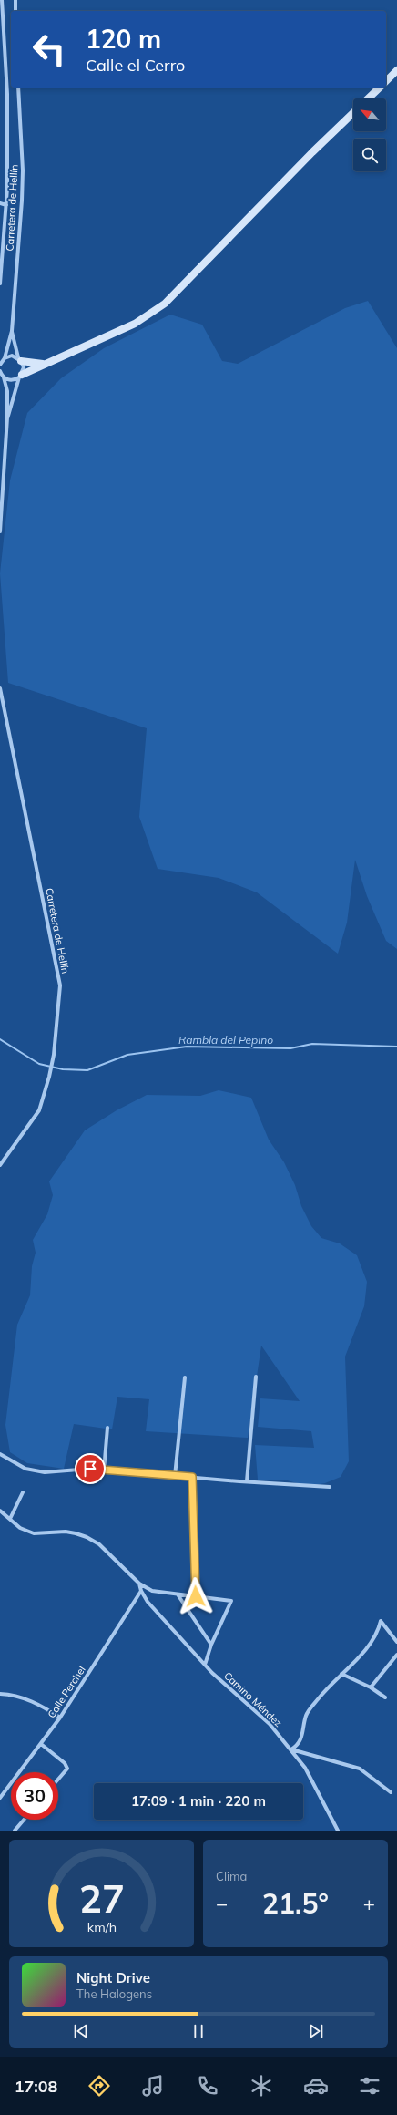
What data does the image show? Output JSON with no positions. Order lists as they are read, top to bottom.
{
  "streets": {
    "street": ["Carretera de Hellín", "Calle Perchel", "Camino Méndez"]
  },
  "crossings": [
    ["Calle Perchel", "Camino Méndez"]
  ],
  "water": ["Rambla del Pepino"],
  "north": "top left",
  "page": {
    "turn": ["120 m", "Calle el Cerro"],
    "limit": "30",
    "trip": "17:09 · 1 min · 220 m",
    "tile": "Clima",
    "heat": ["−", "21.5°", "+"],
    "song": ["Night Drive", "The Halogens"],
    "tabs": "17:08",
    "gauge": ["27", "km/h"]
  }
}
